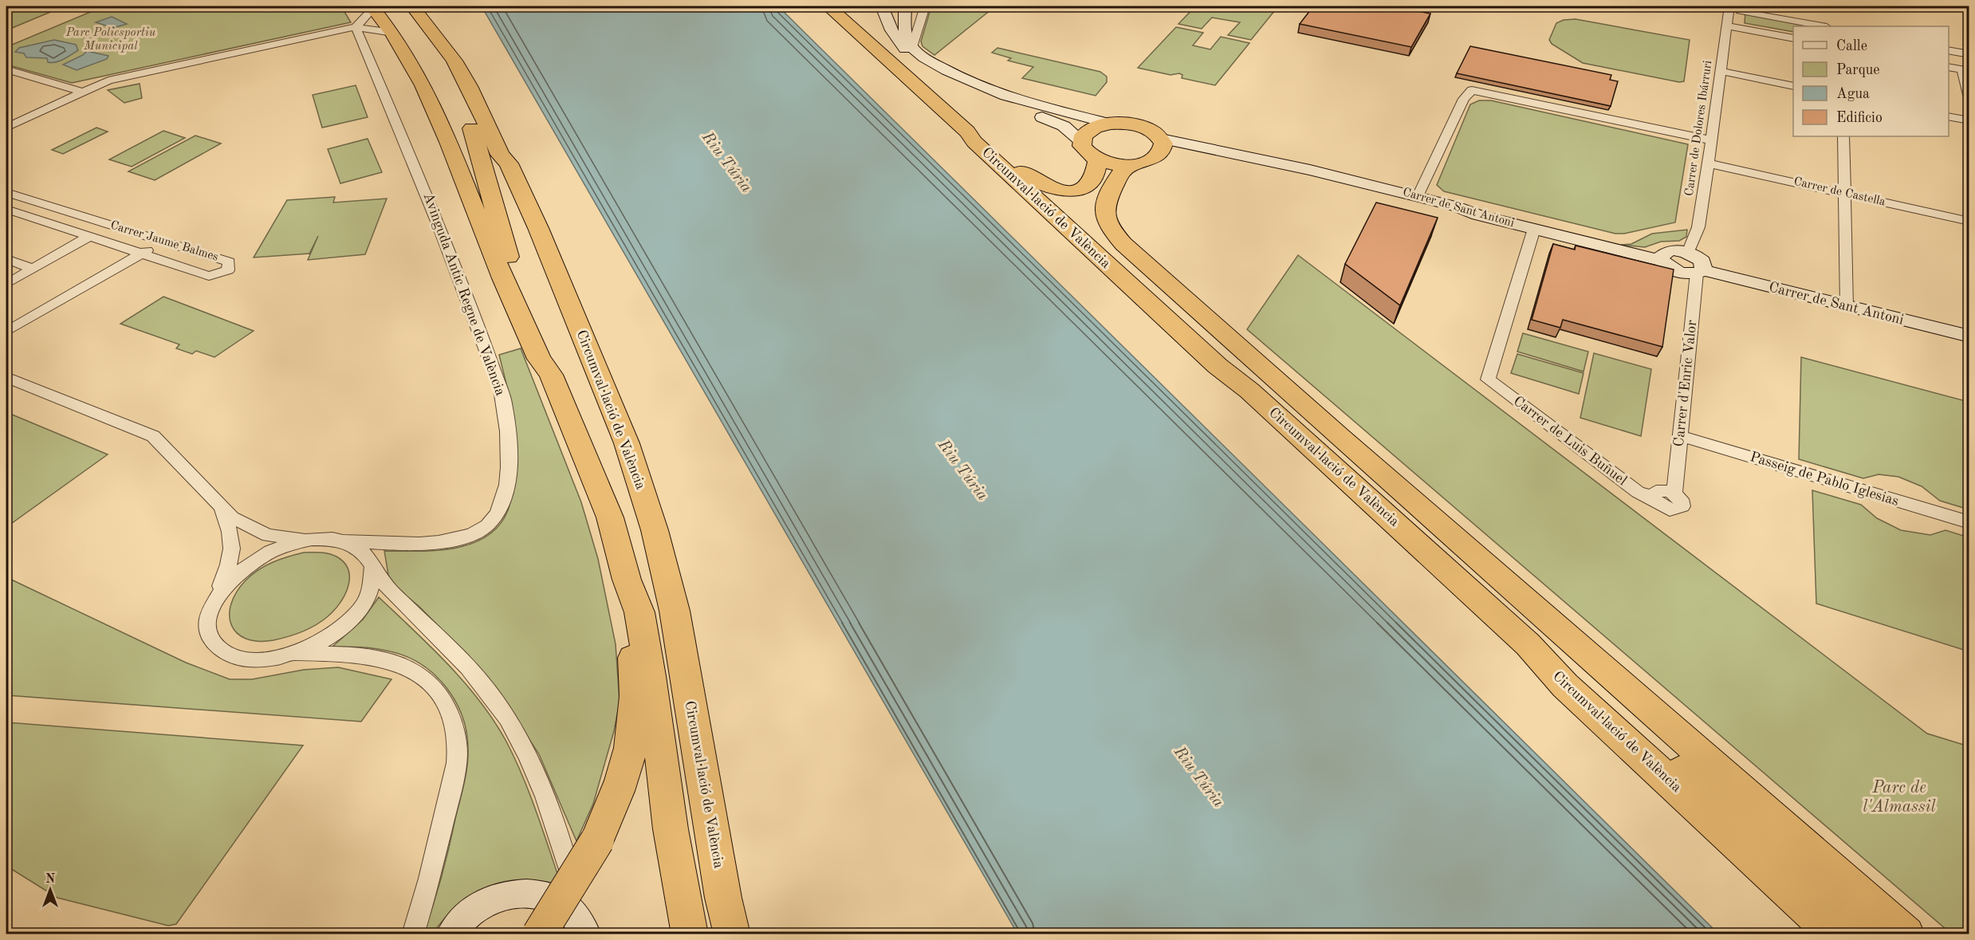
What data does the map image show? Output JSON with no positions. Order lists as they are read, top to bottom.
{
  "streets": {
    "highway": ["Circumval·lació de València"],
    "street": [
      "Carrer de Dolores Ibárruri",
      "Carrer de Castella",
      "Carrer de Sant Antoni",
      "Carrer Jaume Balmes",
      "Avinguda Antic Regne de València",
      "Carrer d'Enric Valor",
      "Carrer de Luis Buñuel",
      "Passeig de Pablo Iglesias"
    ]
  },
  "crossings": [
    ["Carrer de Dolores Ibárruri", "Carrer de Castella"],
    ["Carrer de Sant Antoni", "Carrer d'Enric Valor"],
    ["Carrer de Sant Antoni", "Carrer de Luis Buñuel"],
    ["Carrer d'Enric Valor", "Carrer de Luis Buñuel"],
    ["Carrer d'Enric Valor", "Passeig de Pablo Iglesias"]
  ],
  "water": ["Riu Túria"],
  "parks": ["Parc Poliesportiu Municipal", "Parc de l'Almassil"],
  "legend": [
    "Calle",
    "Parque",
    "Agua",
    "Edificio"
  ],
  "north": "top"
}
